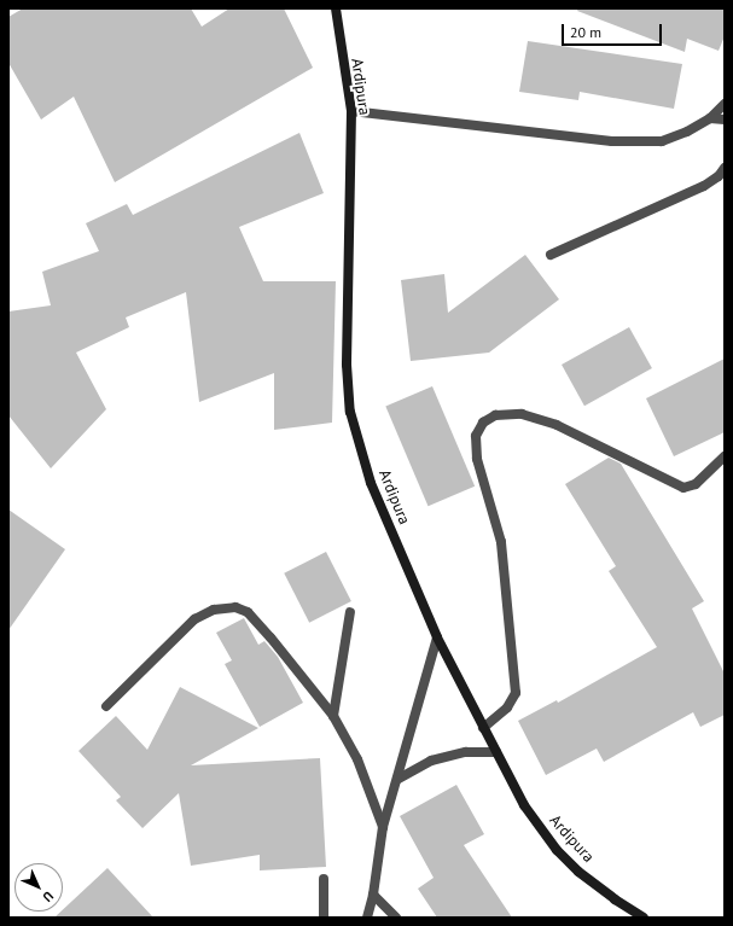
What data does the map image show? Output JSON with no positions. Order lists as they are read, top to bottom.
{
  "streets": {
    "street": ["Ardipura"]
  },
  "scale_bar": "20 m",
  "north": "bottom right"
}
